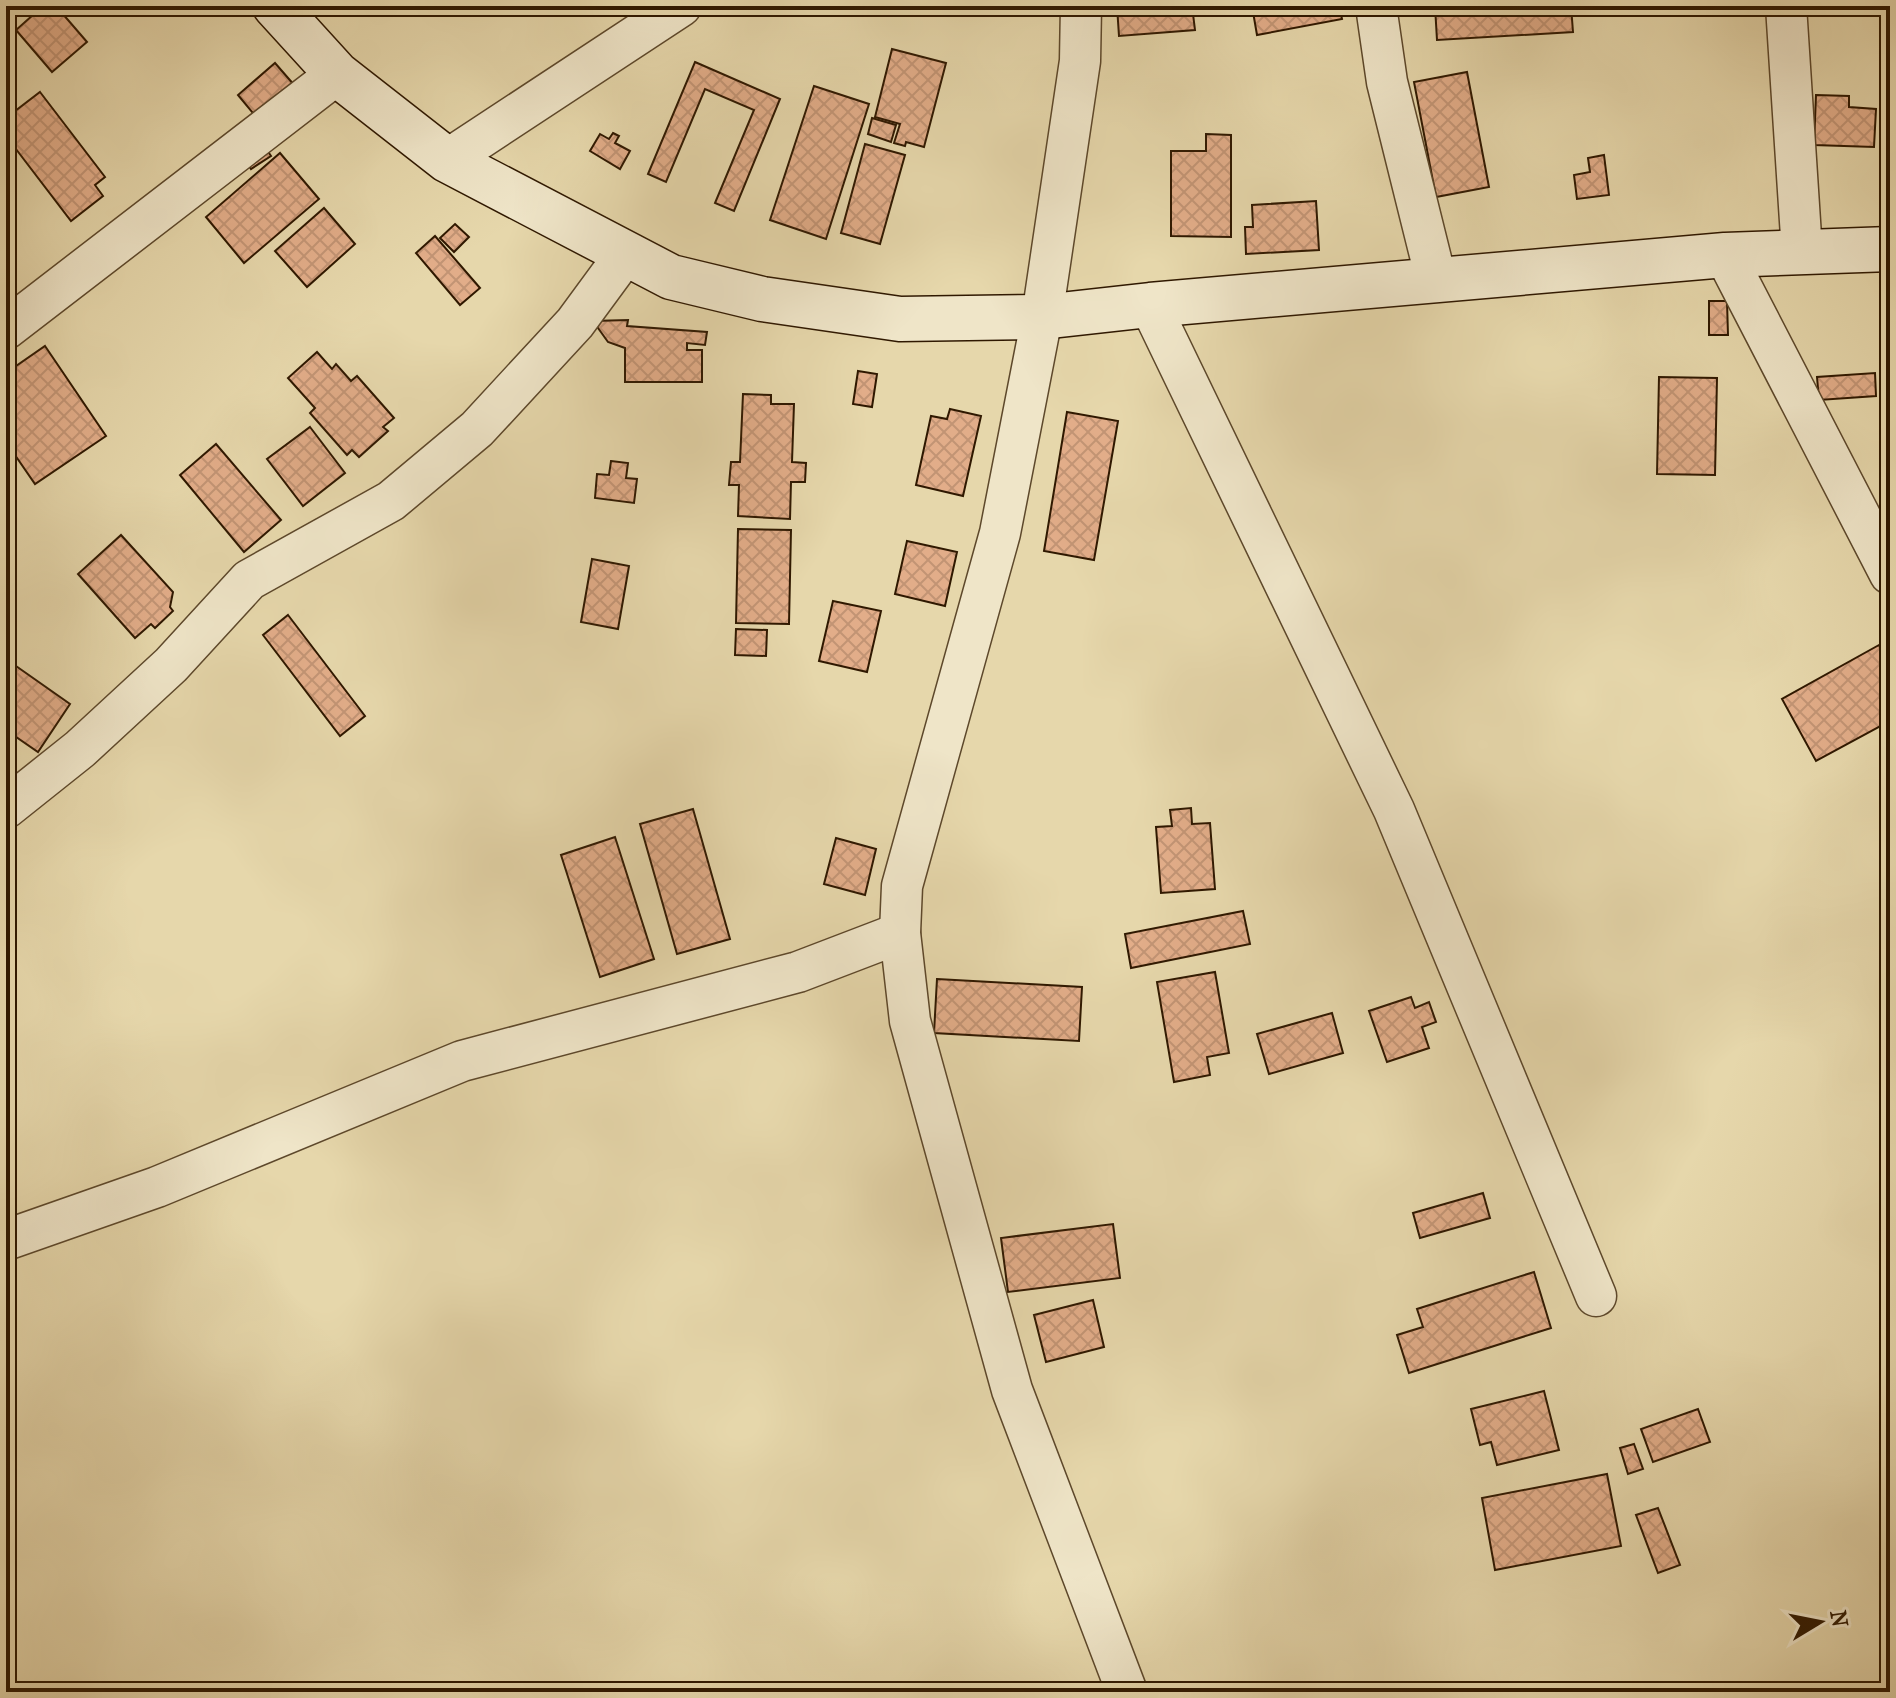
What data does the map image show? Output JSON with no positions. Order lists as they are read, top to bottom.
{
  "north": "right"
}
